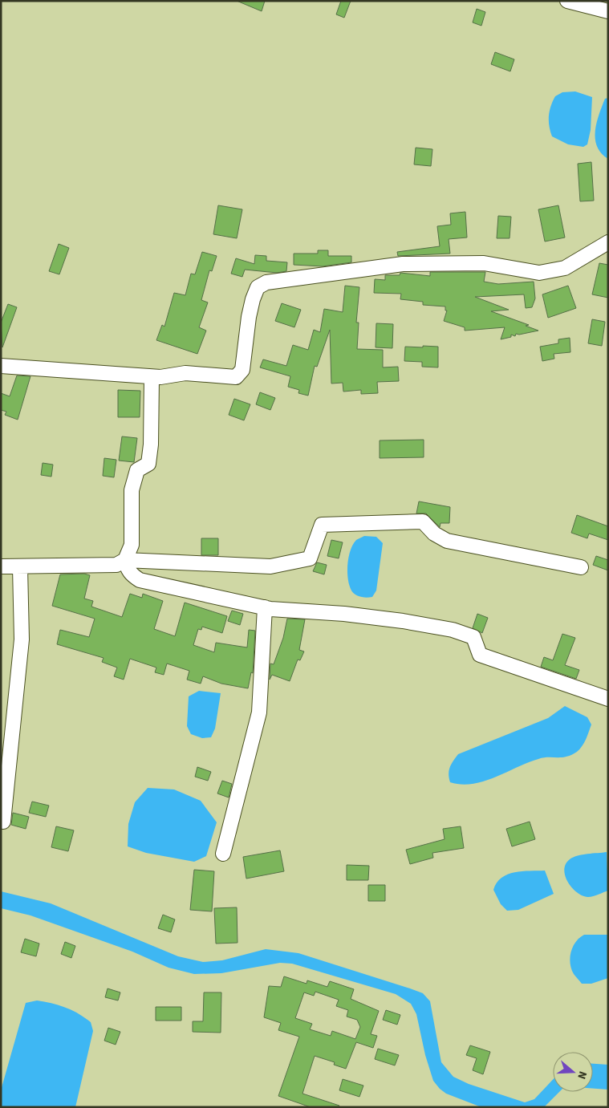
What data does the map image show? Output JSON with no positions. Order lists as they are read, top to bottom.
{
  "north": "right"
}
